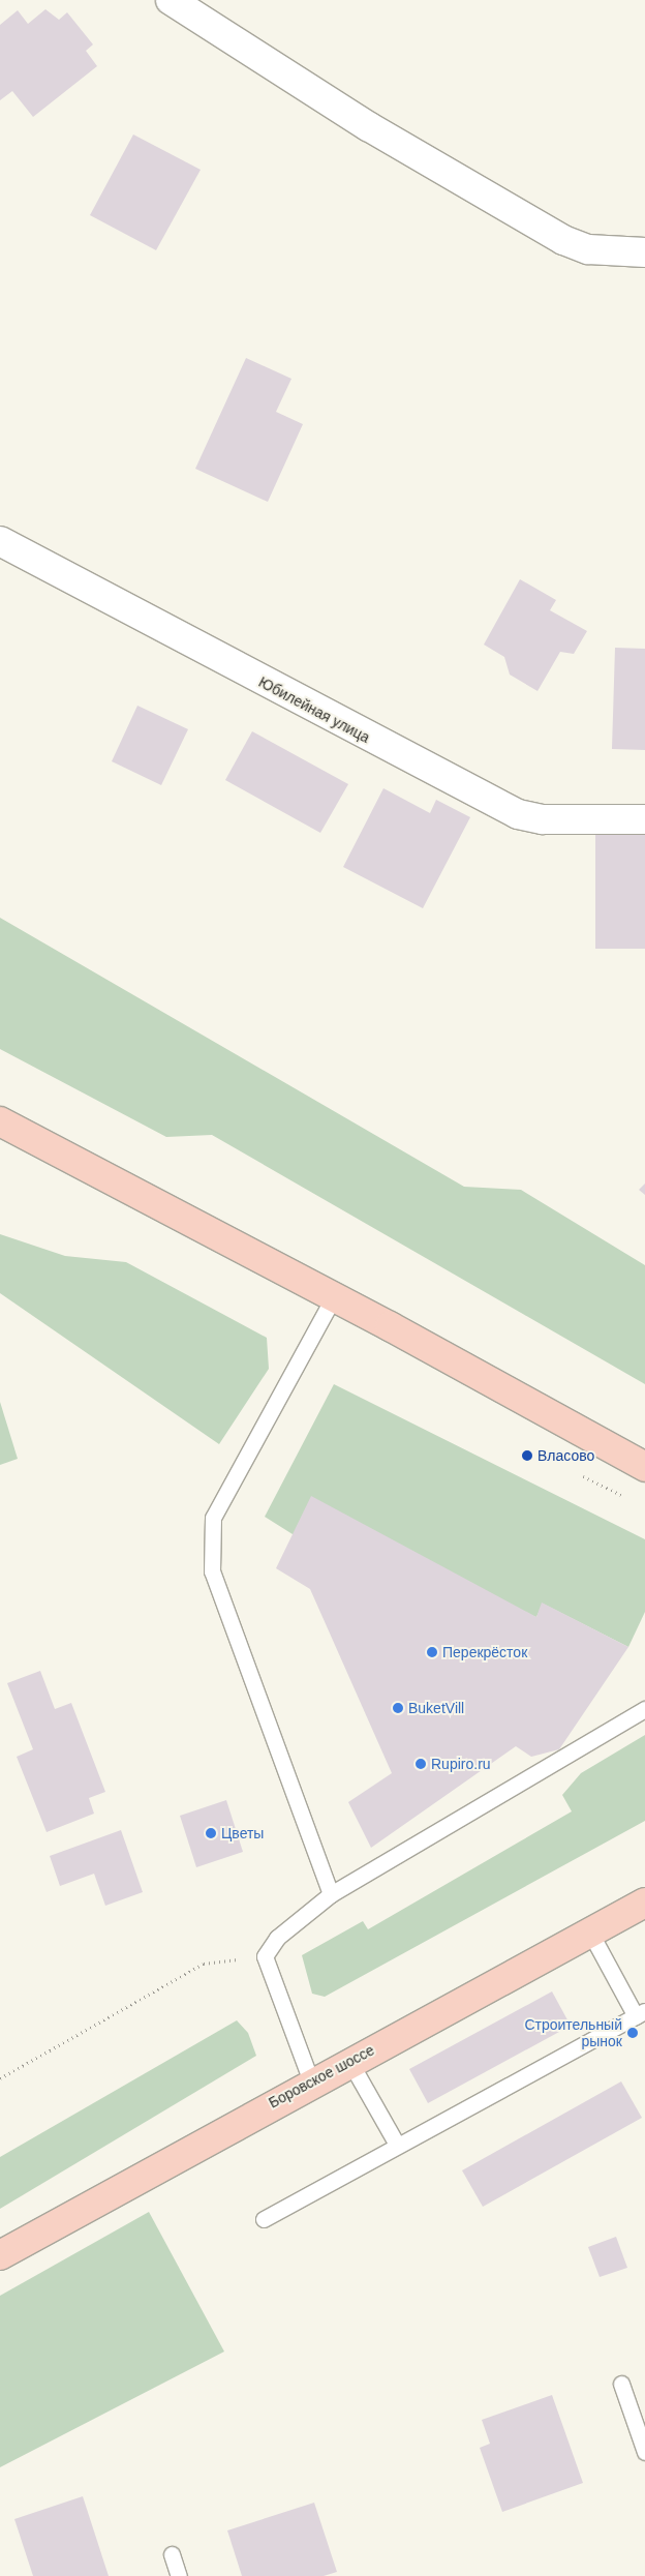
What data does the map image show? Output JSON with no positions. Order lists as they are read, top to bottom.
{
  "streets": {
    "main road": ["Боровское шоссе"],
    "street": ["Юбилейная улица"]
  },
  "places": [
    "Власово",
    "Перекрёсток",
    "BuketVill",
    "Rupiro.ru",
    "Цветы",
    "Строительный рынок"
  ]
}
